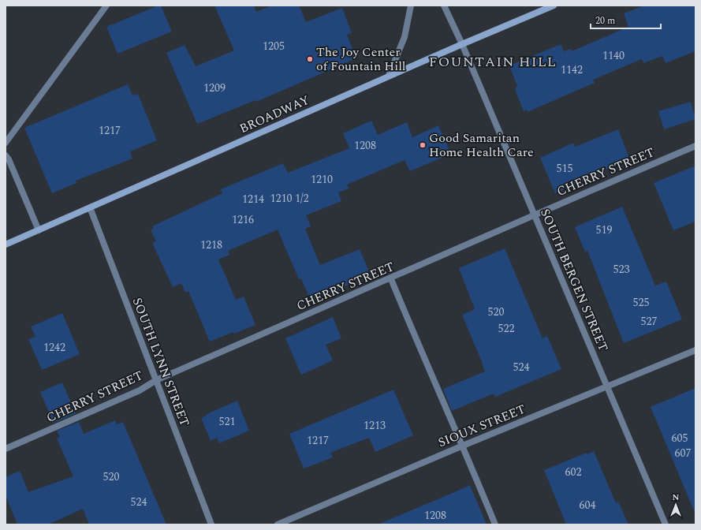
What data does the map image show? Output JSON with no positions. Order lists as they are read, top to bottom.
{
  "streets": {
    "main road": ["BROADWAY"],
    "street": [
      "CHERRY STREET",
      "SOUTH BERGEN STREET",
      "SOUTH LYNN STREET",
      "SIOUX STREET"
    ]
  },
  "crossings": [
    ["BROADWAY", "SOUTH BERGEN STREET"],
    ["BROADWAY", "SOUTH LYNN STREET"],
    ["CHERRY STREET", "SOUTH BERGEN STREET"],
    ["CHERRY STREET", "SOUTH LYNN STREET"],
    ["SOUTH BERGEN STREET", "SIOUX STREET"]
  ],
  "districts": ["FOUNTAIN HILL"],
  "places": ["The Joy Center of Fountain Hill", "Good Samaritan Home Health Care"],
  "house_numbers": [
    "1205",
    "1140",
    "1142",
    "1209",
    "1217",
    "1208",
    "515",
    "1210",
    "1210 1/2",
    "1214",
    "1216",
    "519",
    "1218",
    "523",
    "525",
    "520",
    "527",
    "522",
    "1242",
    "524",
    "521",
    "1213",
    "605",
    "1217",
    "607",
    "602",
    "520",
    "524",
    "604",
    "1208"
  ],
  "scale_bar": "20 m",
  "north": "top"
}
